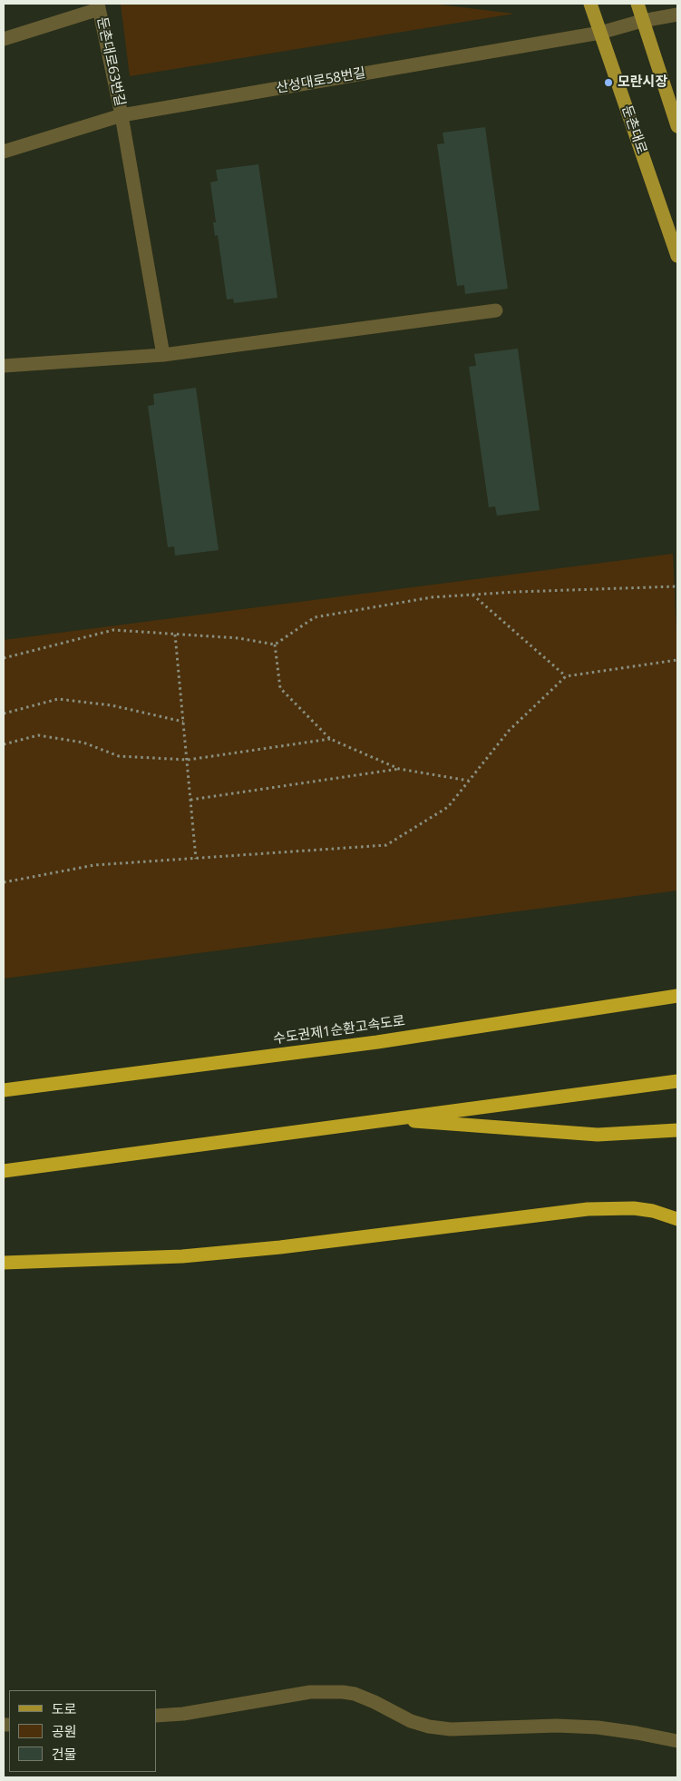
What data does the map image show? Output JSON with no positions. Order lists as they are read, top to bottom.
{
  "streets": {
    "highway": ["수도권제1순환고속도로"],
    "main road": ["둔촌대로"],
    "street": ["둔촌대로63번길", "산성대로58번길"]
  },
  "crossings": [
    ["둔촌대로63번길", "산성대로58번길"],
    ["산성대로58번길", "둔촌대로"]
  ],
  "places": ["모란시장"],
  "legend": ["도로", "공원", "건물"]
}
